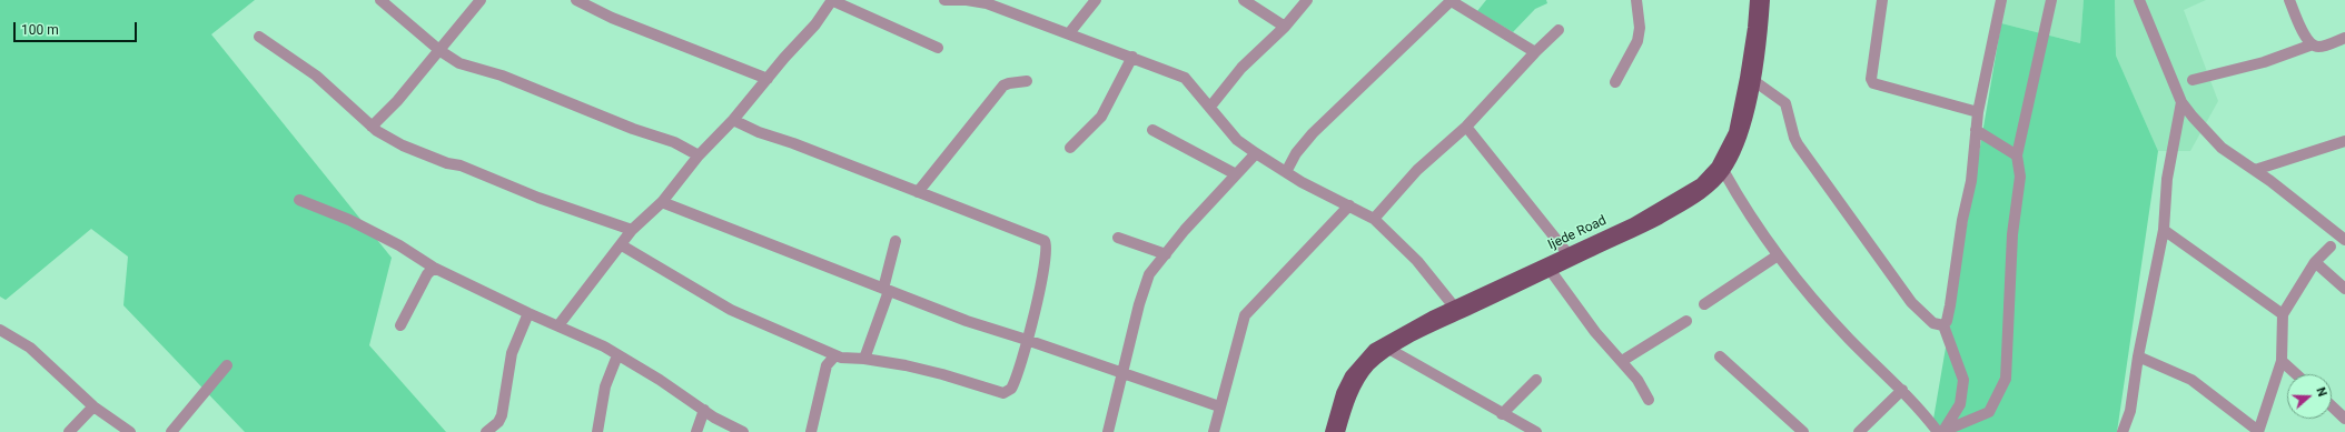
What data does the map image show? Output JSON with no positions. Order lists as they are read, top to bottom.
{
  "streets": {
    "main road": ["Ijede Road"]
  },
  "scale_bar": "100 m",
  "north": "right"
}
